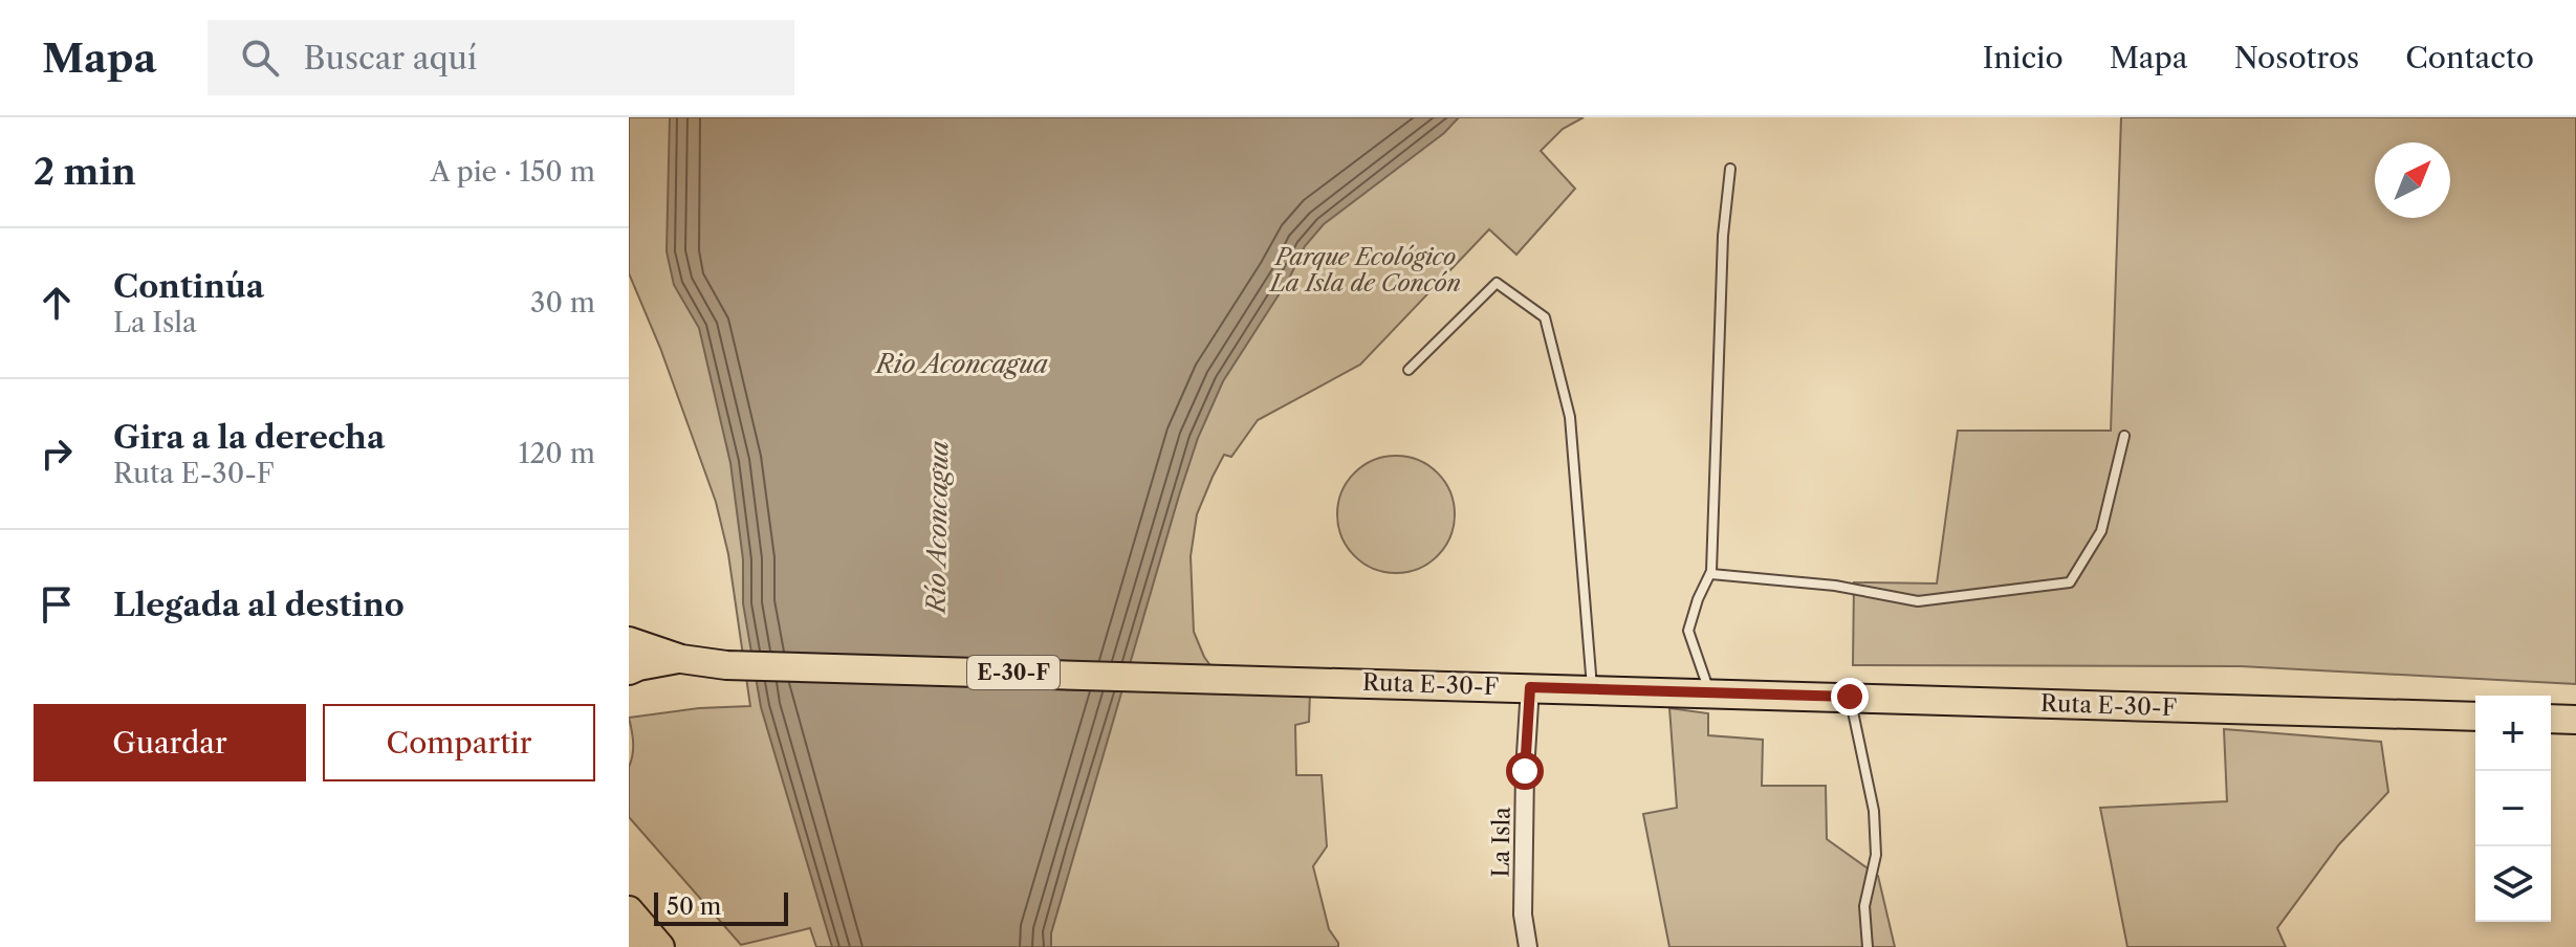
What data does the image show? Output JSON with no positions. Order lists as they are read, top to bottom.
{
  "streets": {
    "main road": ["E-30-F", "Ruta E-30-F"],
    "street": ["La Isla"]
  },
  "crossings": [
    ["Ruta E-30-F", "La Isla"]
  ],
  "water": ["Rio Aconcagua", "Río Aconcagua"],
  "parks": ["Parque Ecológico La Isla de Concón"],
  "scale_bar": "50 m",
  "north": "top right",
  "page": {
    "header": "Mapa",
    "search": "Buscar aquí",
    "nav": [
      "Inicio",
      "Mapa",
      "Nosotros",
      "Contacto"
    ],
    "heading": ["2 min", "A pie · 150 m"],
    "list": [
      ["Continúa", "La Isla", "30 m"],
      ["Gira a la derecha", "Ruta E-30-F", "120 m"],
      "Llegada al destino"
    ],
    "buttons": ["Guardar", "Compartir"],
    "map_buttons": ["+", "−"],
    "scale": "50 m"
  }
}
